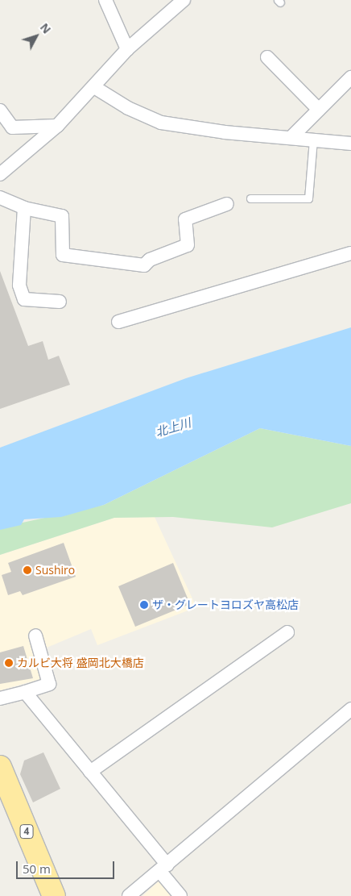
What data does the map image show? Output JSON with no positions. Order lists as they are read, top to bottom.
{
  "streets": {
    "highway": ["4"]
  },
  "water": ["北上川"],
  "places": ["Sushiro", "ザ・グレートヨロズヤ高松店", "カルビ大将 盛岡北大橋店"],
  "scale_bar": "50 m",
  "north": "top right"
}
